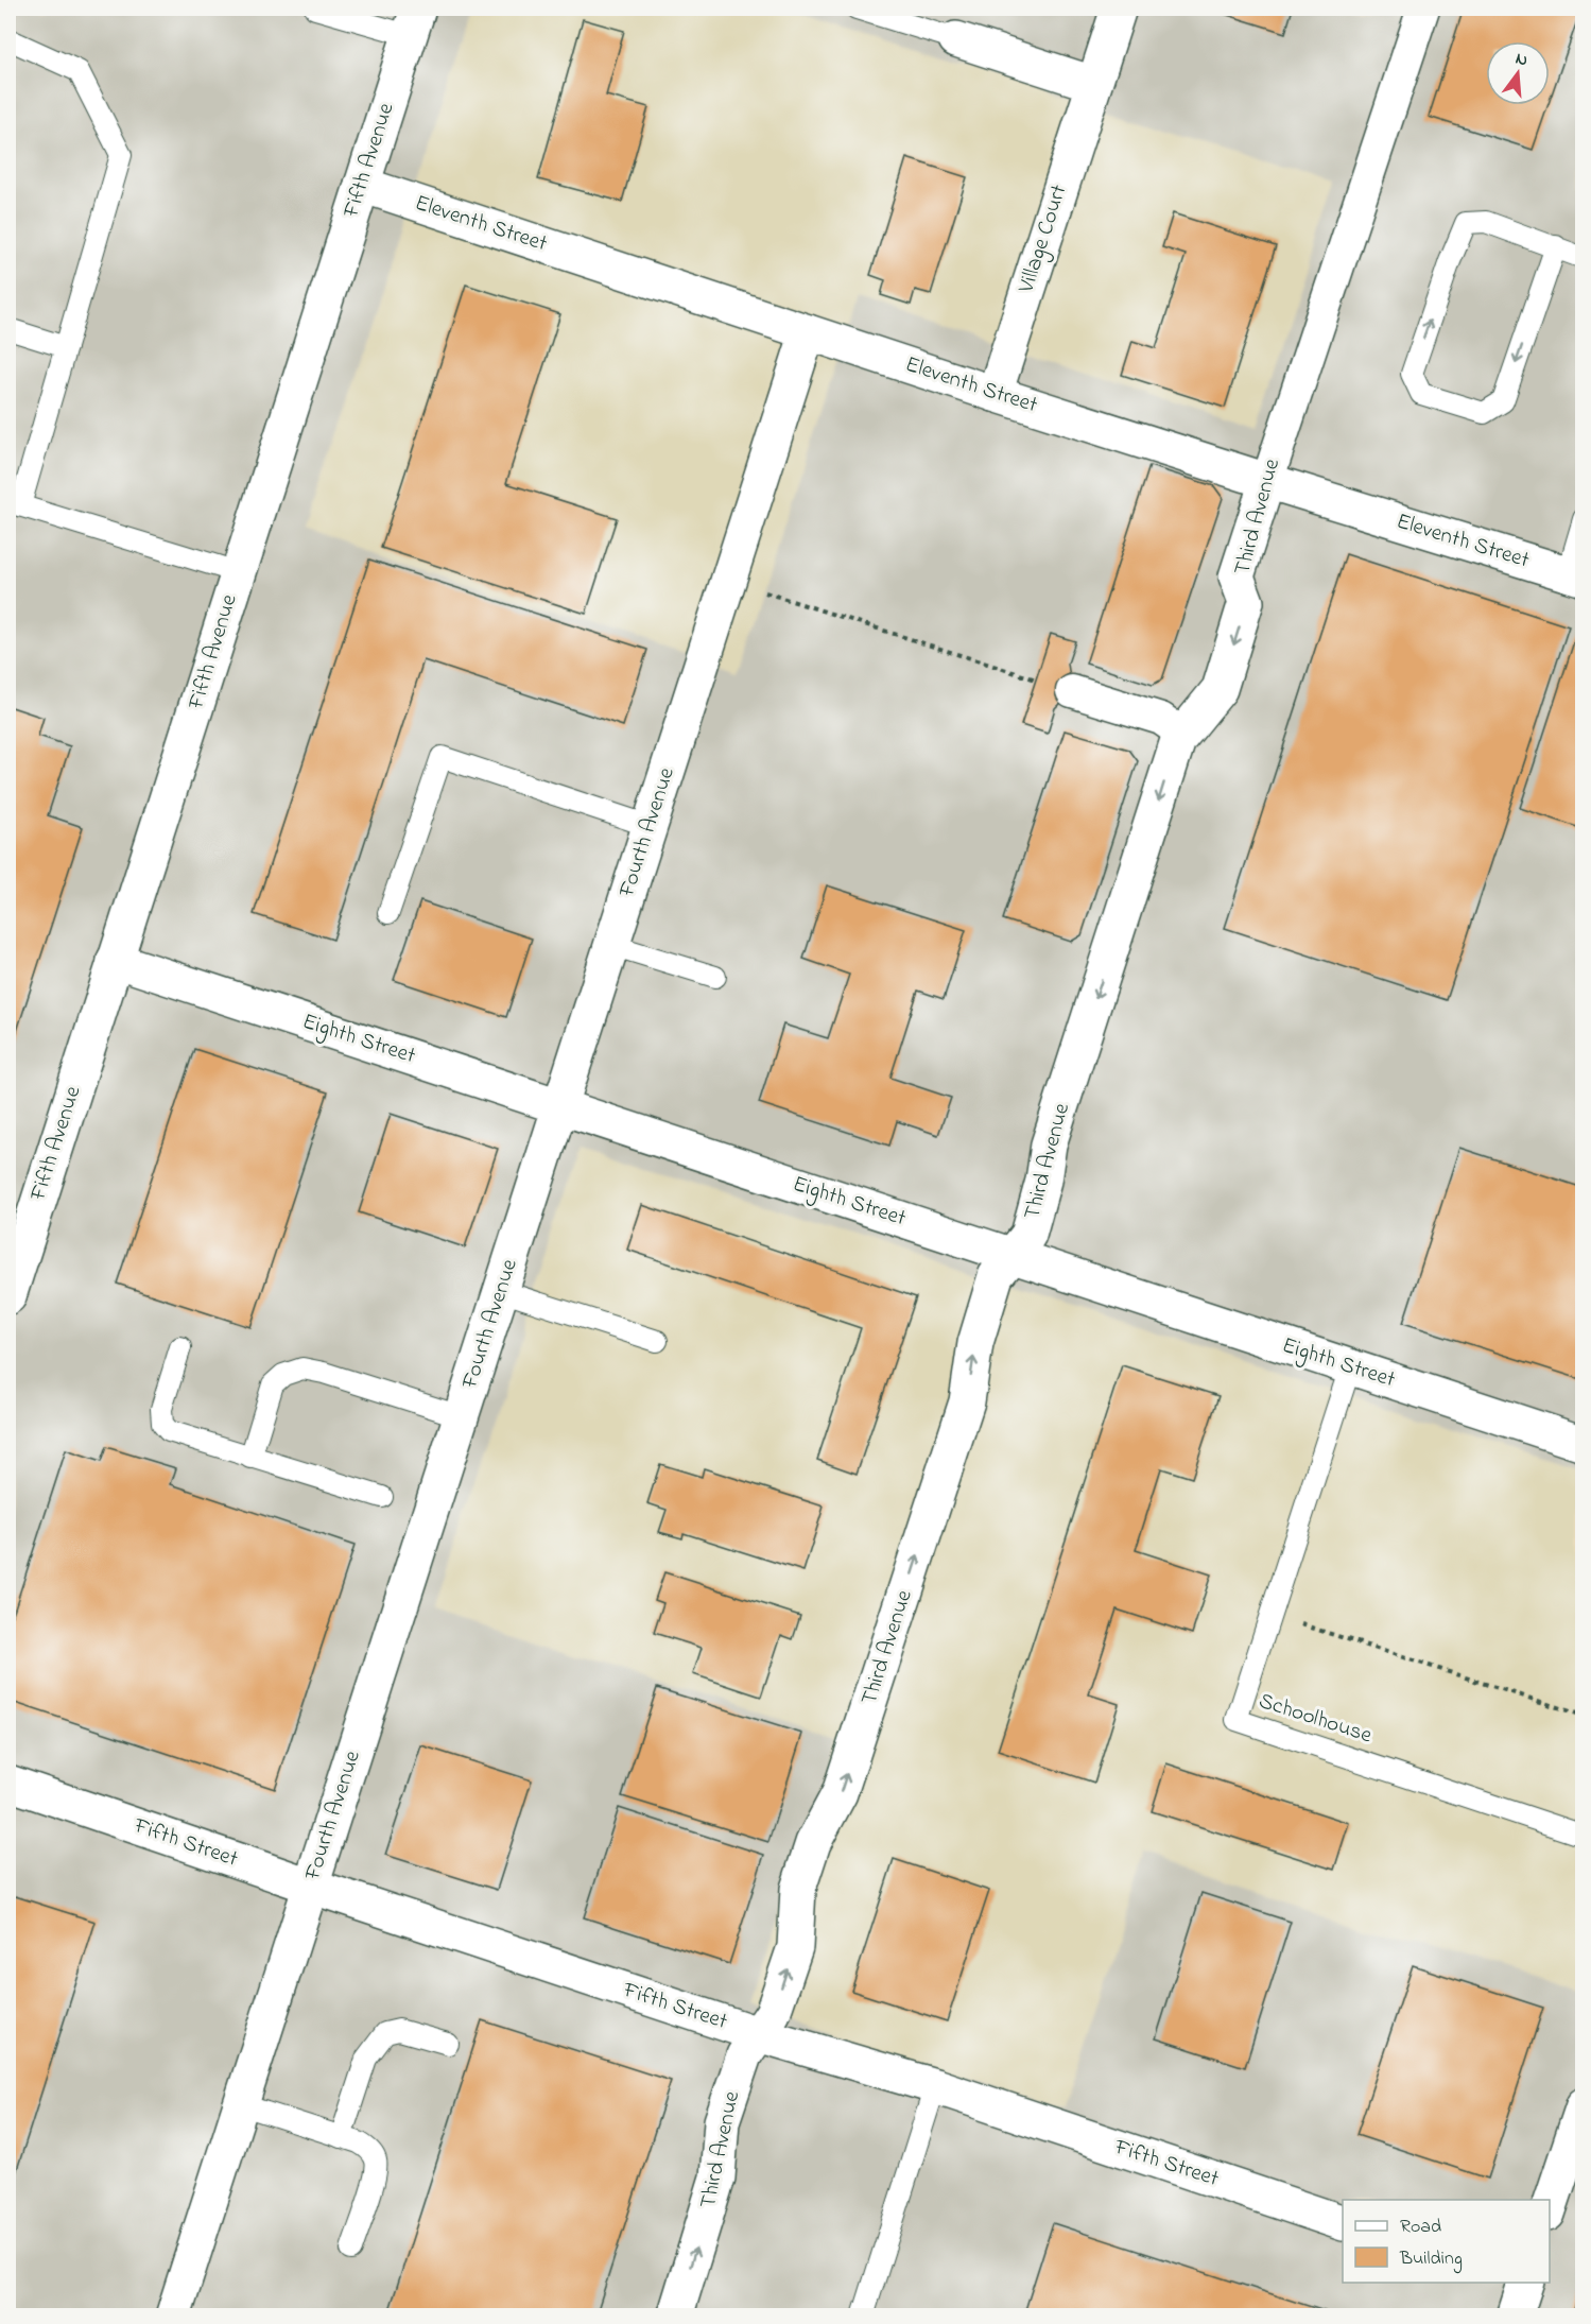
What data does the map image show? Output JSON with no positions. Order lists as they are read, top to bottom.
{
  "streets": {
    "street": [
      "Fifth Avenue",
      "Eleventh Street",
      "Village Court",
      "Third Avenue",
      "Fourth Avenue",
      "Eighth Street",
      "Fifth Street"
    ],
    "lane": ["Schoolhouse"]
  },
  "crossings": [
    ["Fifth Avenue", "Eleventh Street"],
    ["Fifth Avenue", "Eighth Street"],
    ["Eleventh Street", "Village Court"],
    ["Eleventh Street", "Third Avenue"],
    ["Eleventh Street", "Fourth Avenue"],
    ["Third Avenue", "Eighth Street"],
    ["Third Avenue", "Fifth Street"],
    ["Fourth Avenue", "Eighth Street"],
    ["Fourth Avenue", "Fifth Street"],
    ["Eighth Street", "Schoolhouse"]
  ],
  "legend": ["Road", "Building"],
  "north": "top"
}
